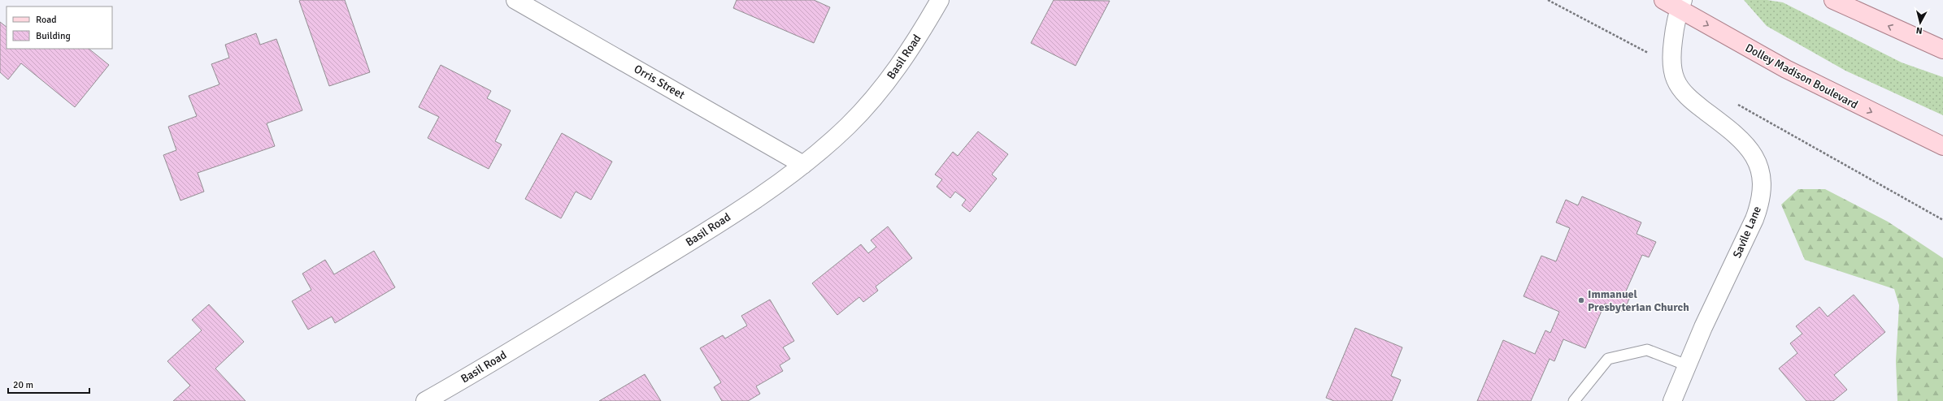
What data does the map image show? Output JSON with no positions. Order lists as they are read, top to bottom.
{
  "streets": {
    "main road": ["Dolley Madison Boulevard"],
    "street": ["Basil Road", "Orris Street", "Savile Lane"]
  },
  "crossings": [
    ["Basil Road", "Orris Street"],
    ["Dolley Madison Boulevard", "Savile Lane"]
  ],
  "places": ["Immanuel Presbyterian Church"],
  "legend": ["Road", "Building"],
  "scale_bar": "20 m",
  "north": "bottom"
}
